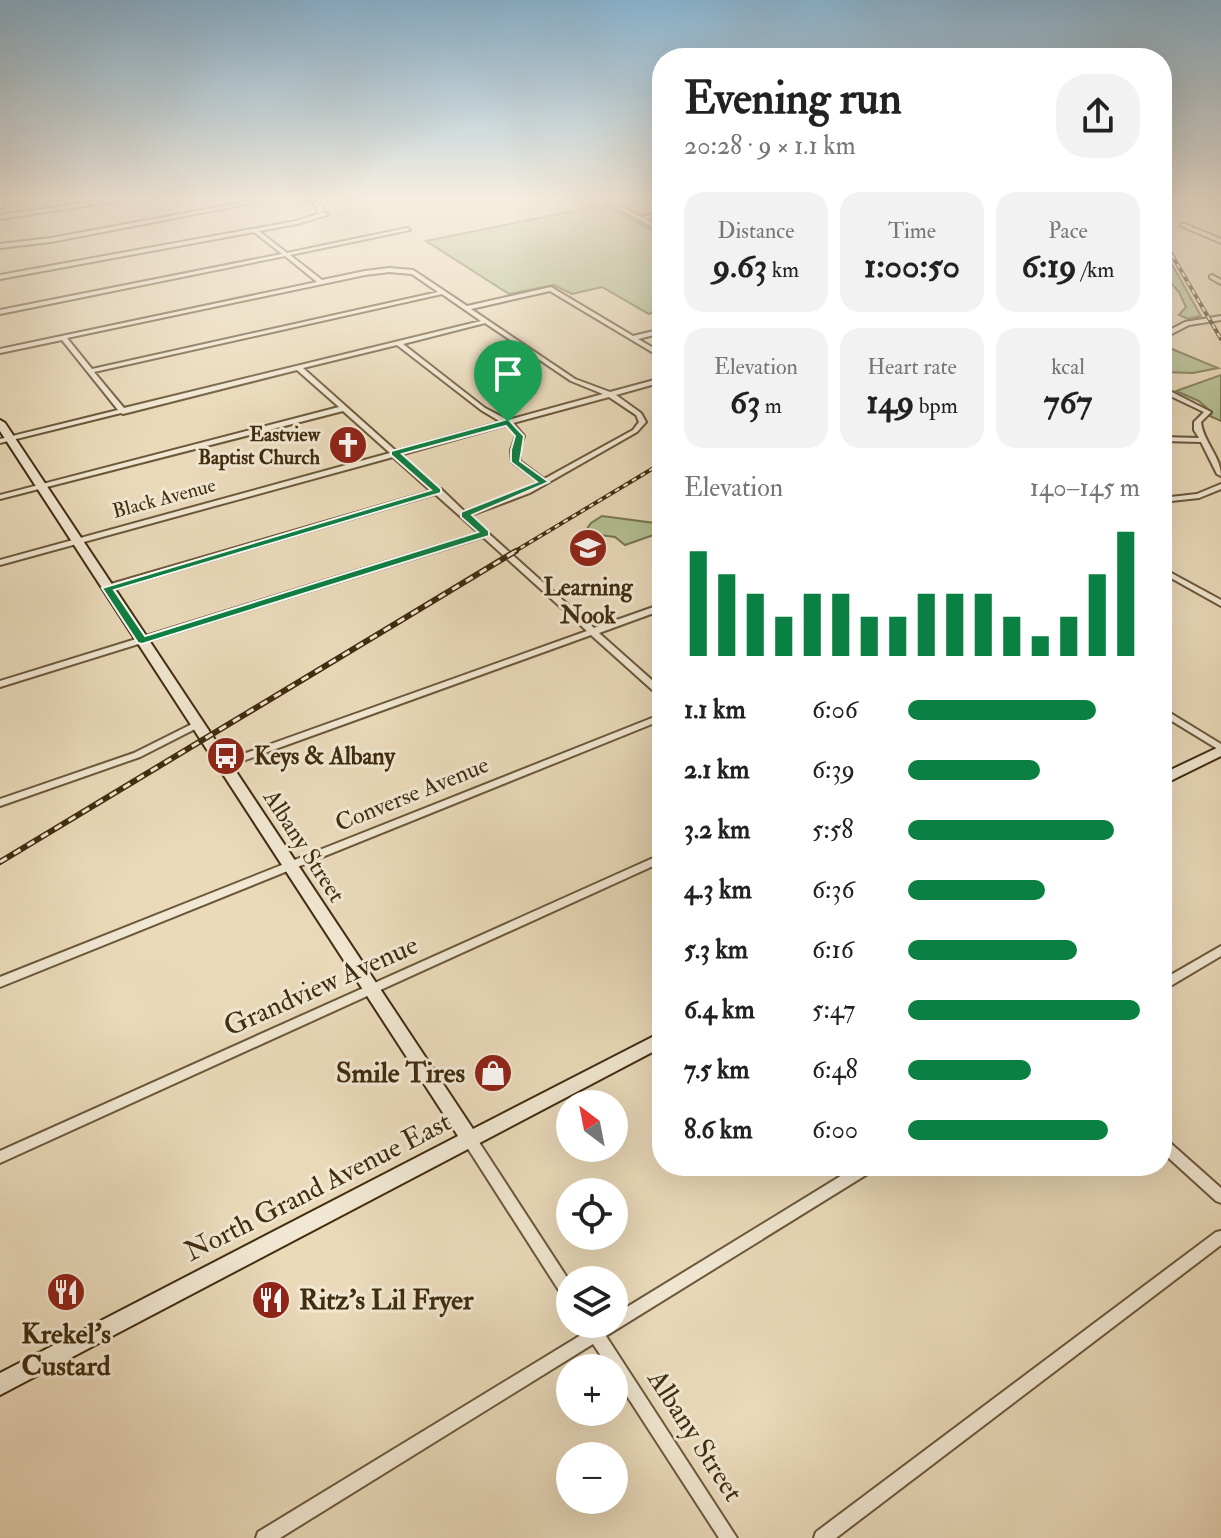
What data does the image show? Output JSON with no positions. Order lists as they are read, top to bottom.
{
  "streets": {
    "street": [
      "Black Avenue",
      "Converse Avenue",
      "Albany Street",
      "Grandview Avenue",
      "North Grand Avenue East"
    ]
  },
  "crossings": [
    ["Black Avenue", "Albany Street"],
    ["Converse Avenue", "Albany Street"],
    ["Albany Street", "Grandview Avenue"],
    ["Albany Street", "North Grand Avenue East"]
  ],
  "places": {
    "church": ["Eastview Baptist Church"],
    "school or university": ["Learning Nook"],
    "bus stop": ["Keys & Albany"],
    "shop": ["Smile Tires"],
    "restaurant": ["Krekel's Custard", "Ritz's Lil Fryer"]
  },
  "north": "top left",
  "page": {
    "heading": ["Evening run", "20:28 · 9 × 1.1 km"],
    "stats": [
      ["Distance", "9.63 km"],
      ["Time", "1:00:50"],
      ["Pace", "6:19 /km"],
      ["Elevation", "63 m"],
      ["Heart rate", "149 bpm"],
      ["kcal", "767"]
    ],
    "chart": ["Elevation", "140–145 m"],
    "list": [
      {
        "name": "1.1 km",
        "note": "6:06"
      },
      {
        "name": "2.1 km",
        "note": "6:39"
      },
      {
        "name": "3.2 km",
        "note": "5:58"
      },
      {
        "name": "4.3 km",
        "note": "6:36"
      },
      {
        "name": "5.3 km",
        "note": "6:16"
      },
      {
        "name": "6.4 km",
        "note": "5:47"
      },
      {
        "name": "7.5 km",
        "note": "6:48"
      },
      {
        "name": "8.6 km",
        "note": "6:00"
      }
    ],
    "map_buttons": ["+", "−"]
  }
}
